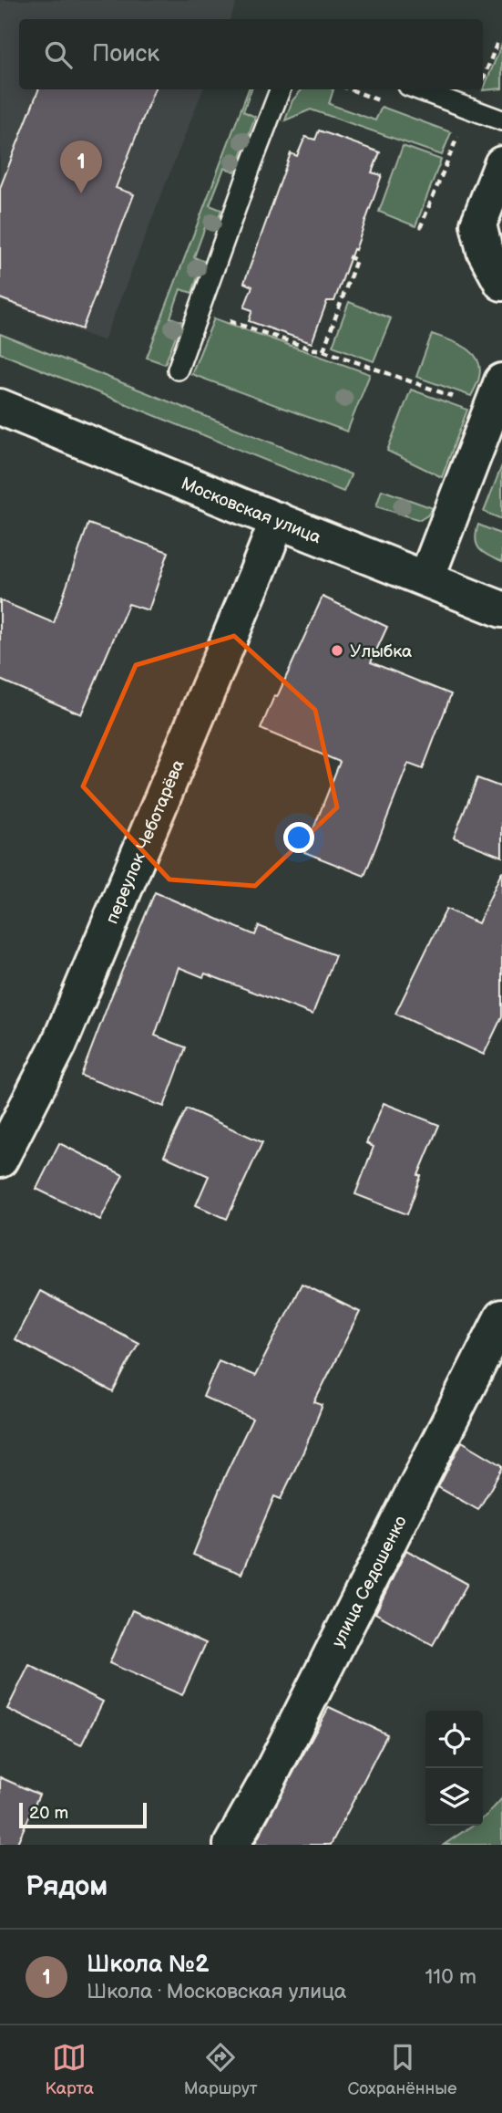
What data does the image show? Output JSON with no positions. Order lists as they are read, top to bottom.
{
  "streets": {
    "street": ["Московская улица", "переулок Чеботарёва", "улица Седошенко"]
  },
  "crossings": [
    ["Московская улица", "переулок Чеботарёва"]
  ],
  "places": ["Улыбка"],
  "scale_bar": "20 m",
  "page": {
    "search": "Поиск",
    "pins": "1",
    "scale": "20 m",
    "heading": "Рядом",
    "list": [
      {
        "mark": "1",
        "name": "Школа №2",
        "note": "Школа · Московская улица",
        "value": "110 m"
      }
    ],
    "nav": ["Карта", "Маршрут", "Сохранённые"]
  }
}
